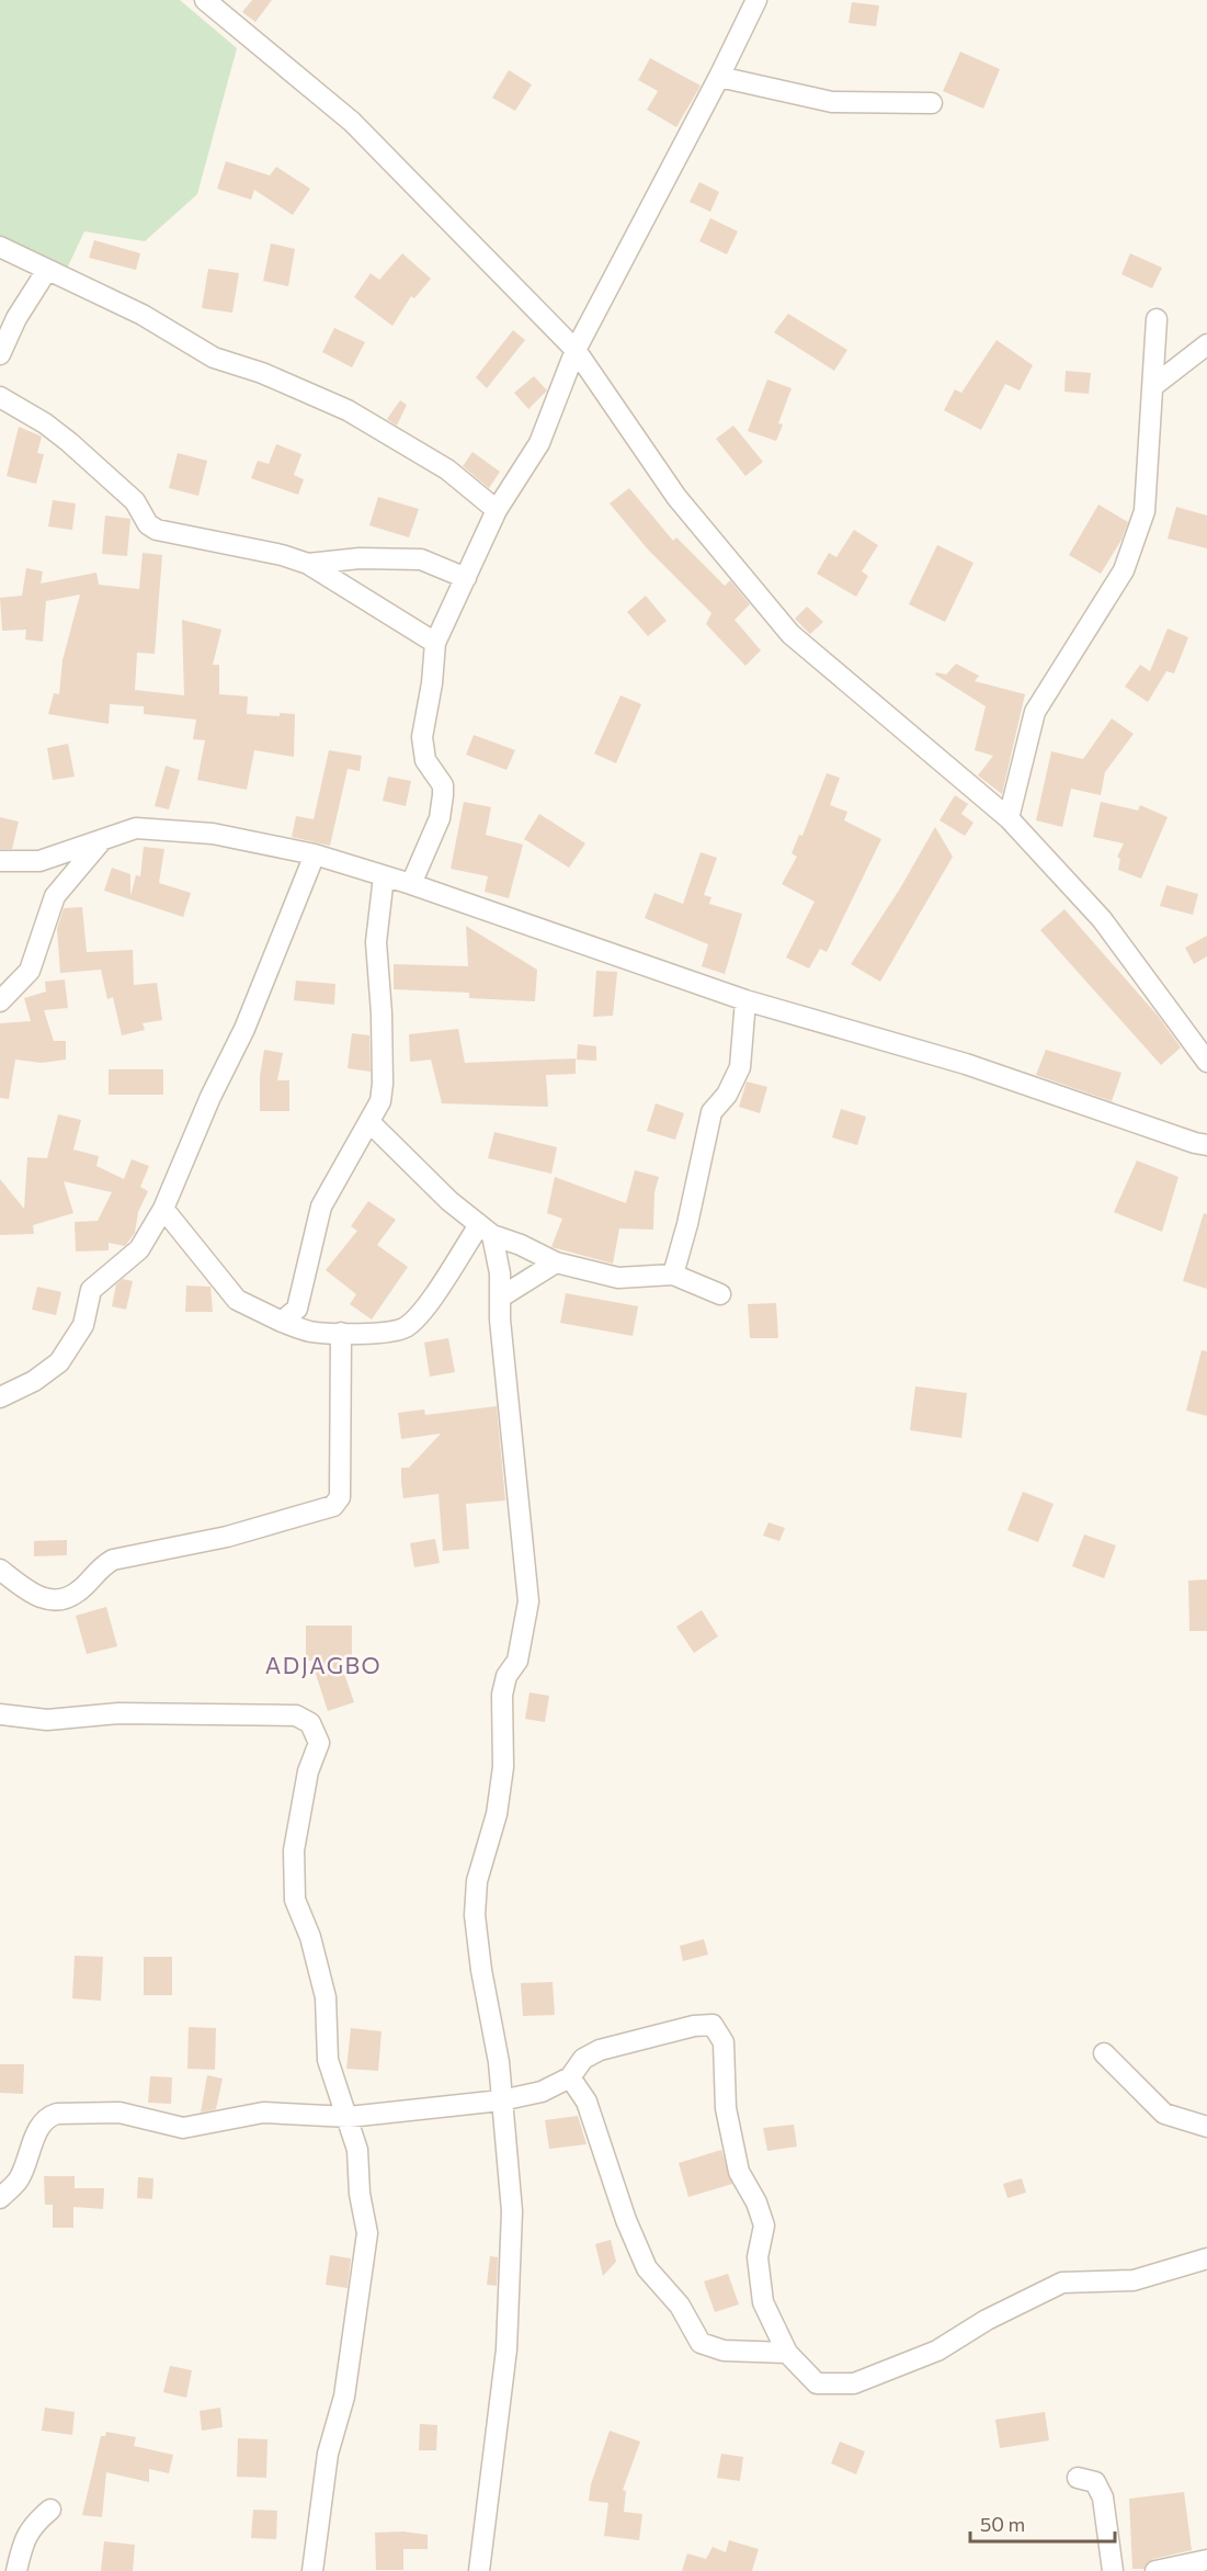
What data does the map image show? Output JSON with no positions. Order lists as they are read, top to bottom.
{
  "districts": ["ADJAGBO"],
  "scale_bar": "50 m"
}
